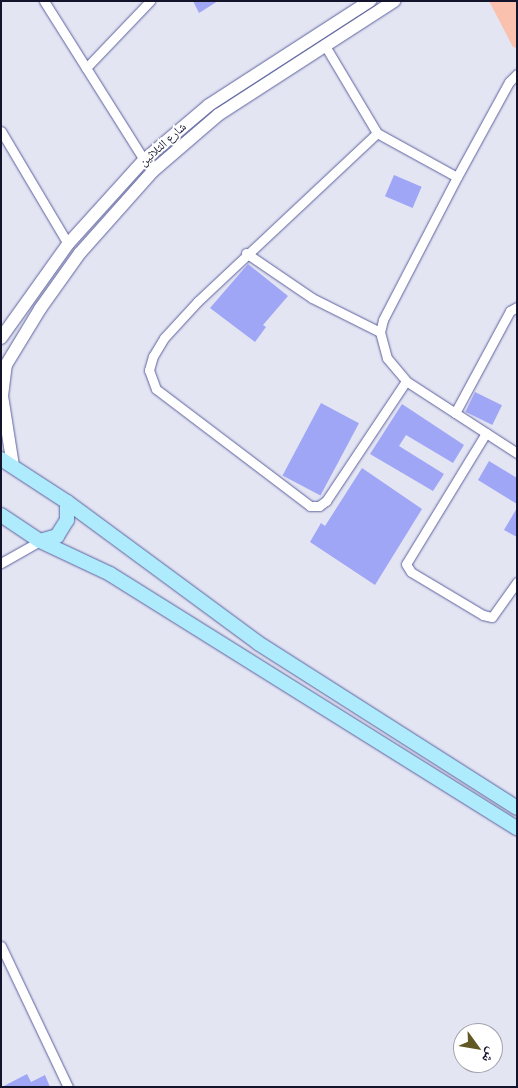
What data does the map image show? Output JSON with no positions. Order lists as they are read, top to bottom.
{
  "streets": {
    "main road": ["شارع الثلاثين"]
  },
  "north": "bottom right"
}
